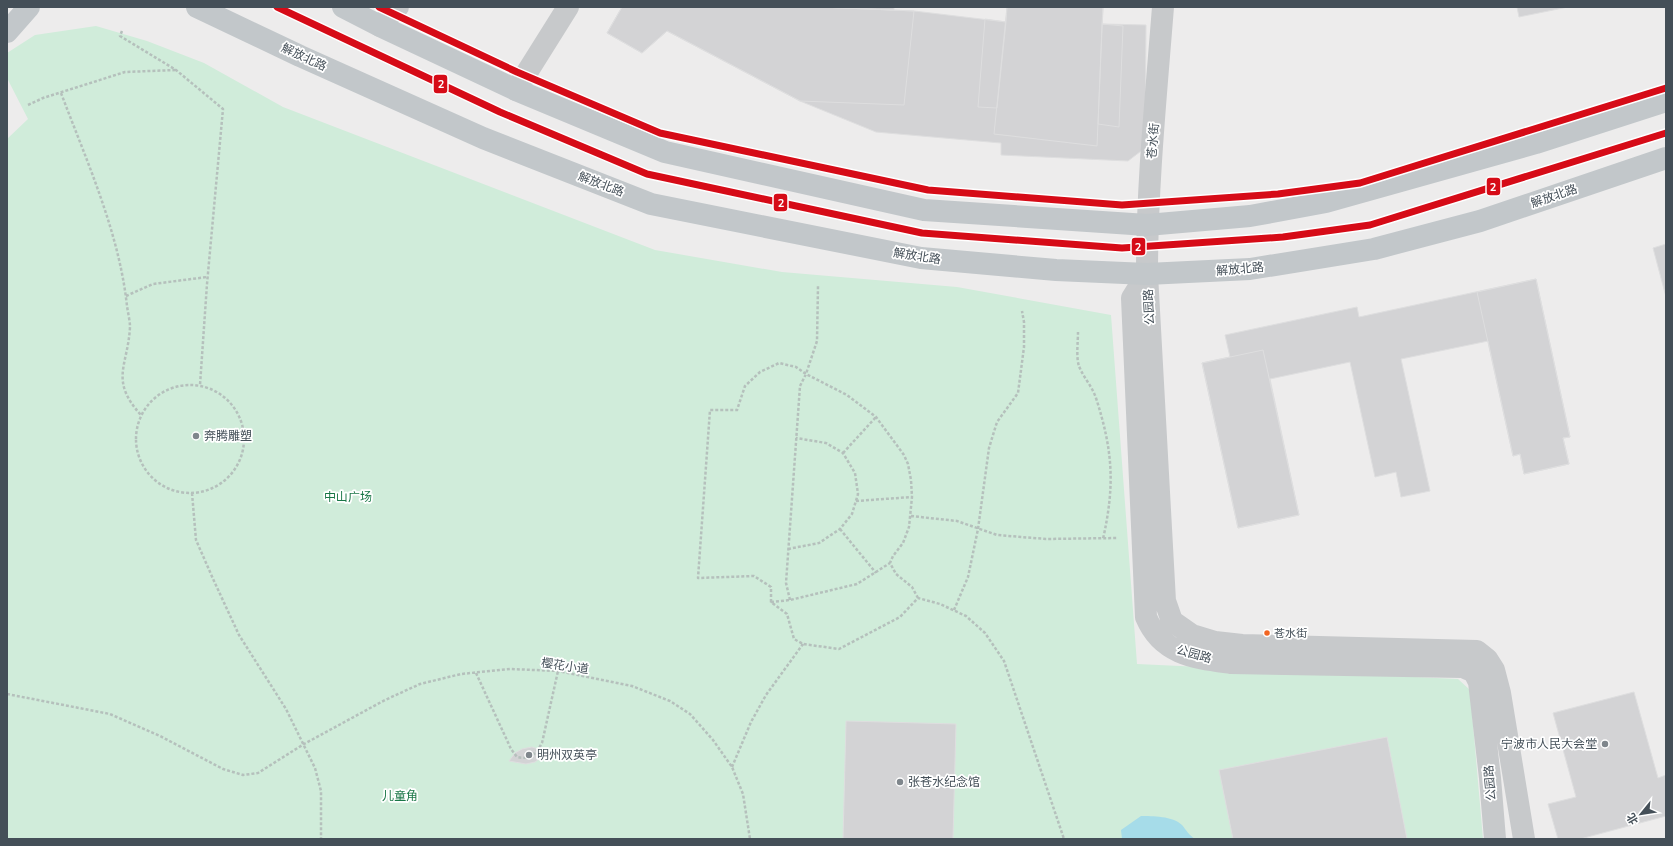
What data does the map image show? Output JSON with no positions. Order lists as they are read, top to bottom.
{
  "streets": {
    "main road": ["解放北路"],
    "street": ["苍水街", "公园路"],
    "path": ["樱花小道"]
  },
  "crossings": [
    ["解放北路", "苍水街"],
    ["解放北路", "公园路"],
    ["苍水街", "公园路"]
  ],
  "parks": ["中山广场", "儿童角"],
  "places": [
    "奔腾雕塑",
    "苍水街",
    "宁波市人民大会堂",
    "明州双英亭",
    "张苍水纪念馆"
  ],
  "lines": ["transit line 2"],
  "north": "bottom left"
}
